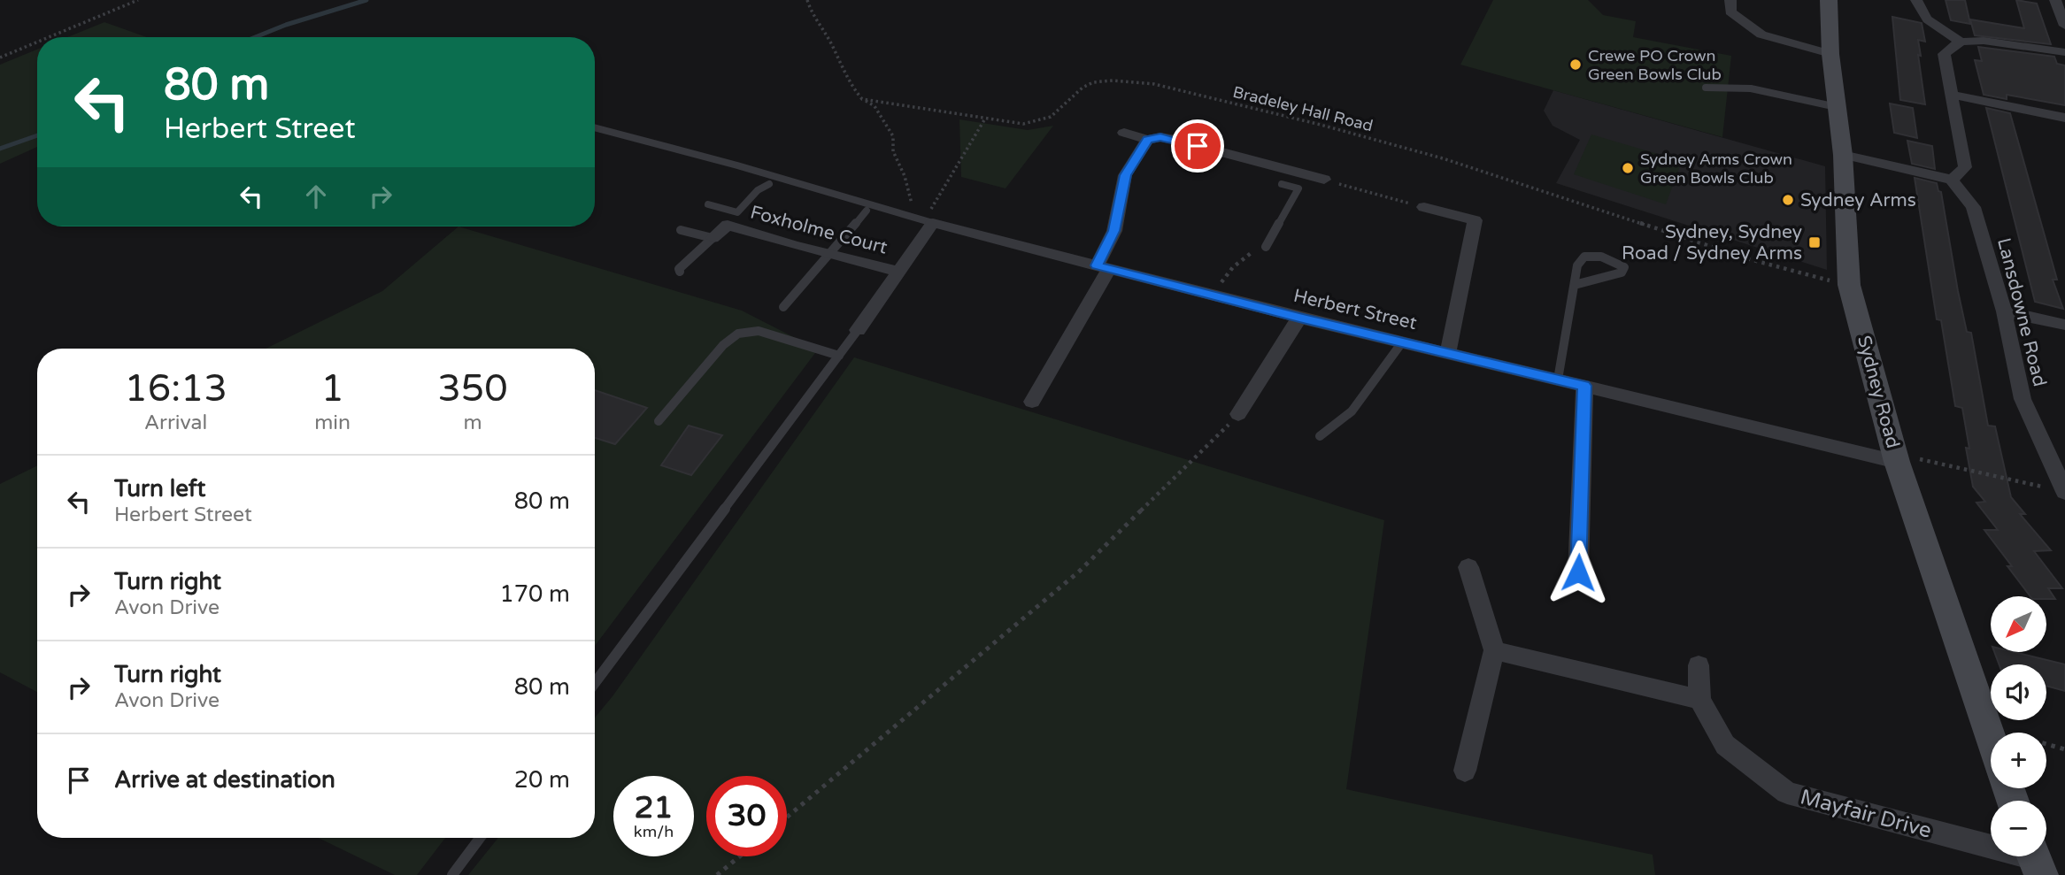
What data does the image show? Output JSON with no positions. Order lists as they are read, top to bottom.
{
  "streets": {
    "street": [
      "Foxholme Court",
      "Herbert Street",
      "Lansdowne Road",
      "Sydney Road",
      "Mayfair Drive"
    ],
    "path": ["Bradeley Hall Road"]
  },
  "crossings": [
    ["Bradeley Hall Road", "Sydney Road"],
    ["Herbert Street", "Sydney Road"]
  ],
  "places": {
    "other": ["Crewe PO Crown Green Bowls Club", "Sydney Arms Crown Green Bowls Club", "Sydney Arms"],
    "transit": ["Sydney, Sydney Road / Sydney Arms"]
  },
  "north": "bottom left",
  "page": {
    "turn": ["80 m", "Herbert Street"],
    "eta": [
      "16:13",
      "Arrival",
      "1",
      "min",
      "350",
      "m"
    ],
    "list": [
      {
        "name": "Turn left",
        "note": "Herbert Street",
        "value": "80 m"
      },
      {
        "name": "Turn right",
        "note": "Avon Drive",
        "value": "170 m"
      },
      {
        "name": "Turn right",
        "note": "Avon Drive",
        "value": "80 m"
      },
      {
        "name": "Arrive at destination",
        "value": "20 m"
      }
    ],
    "map_buttons": ["+", "−"],
    "speed": "21 km/h",
    "limit": "30"
  }
}
